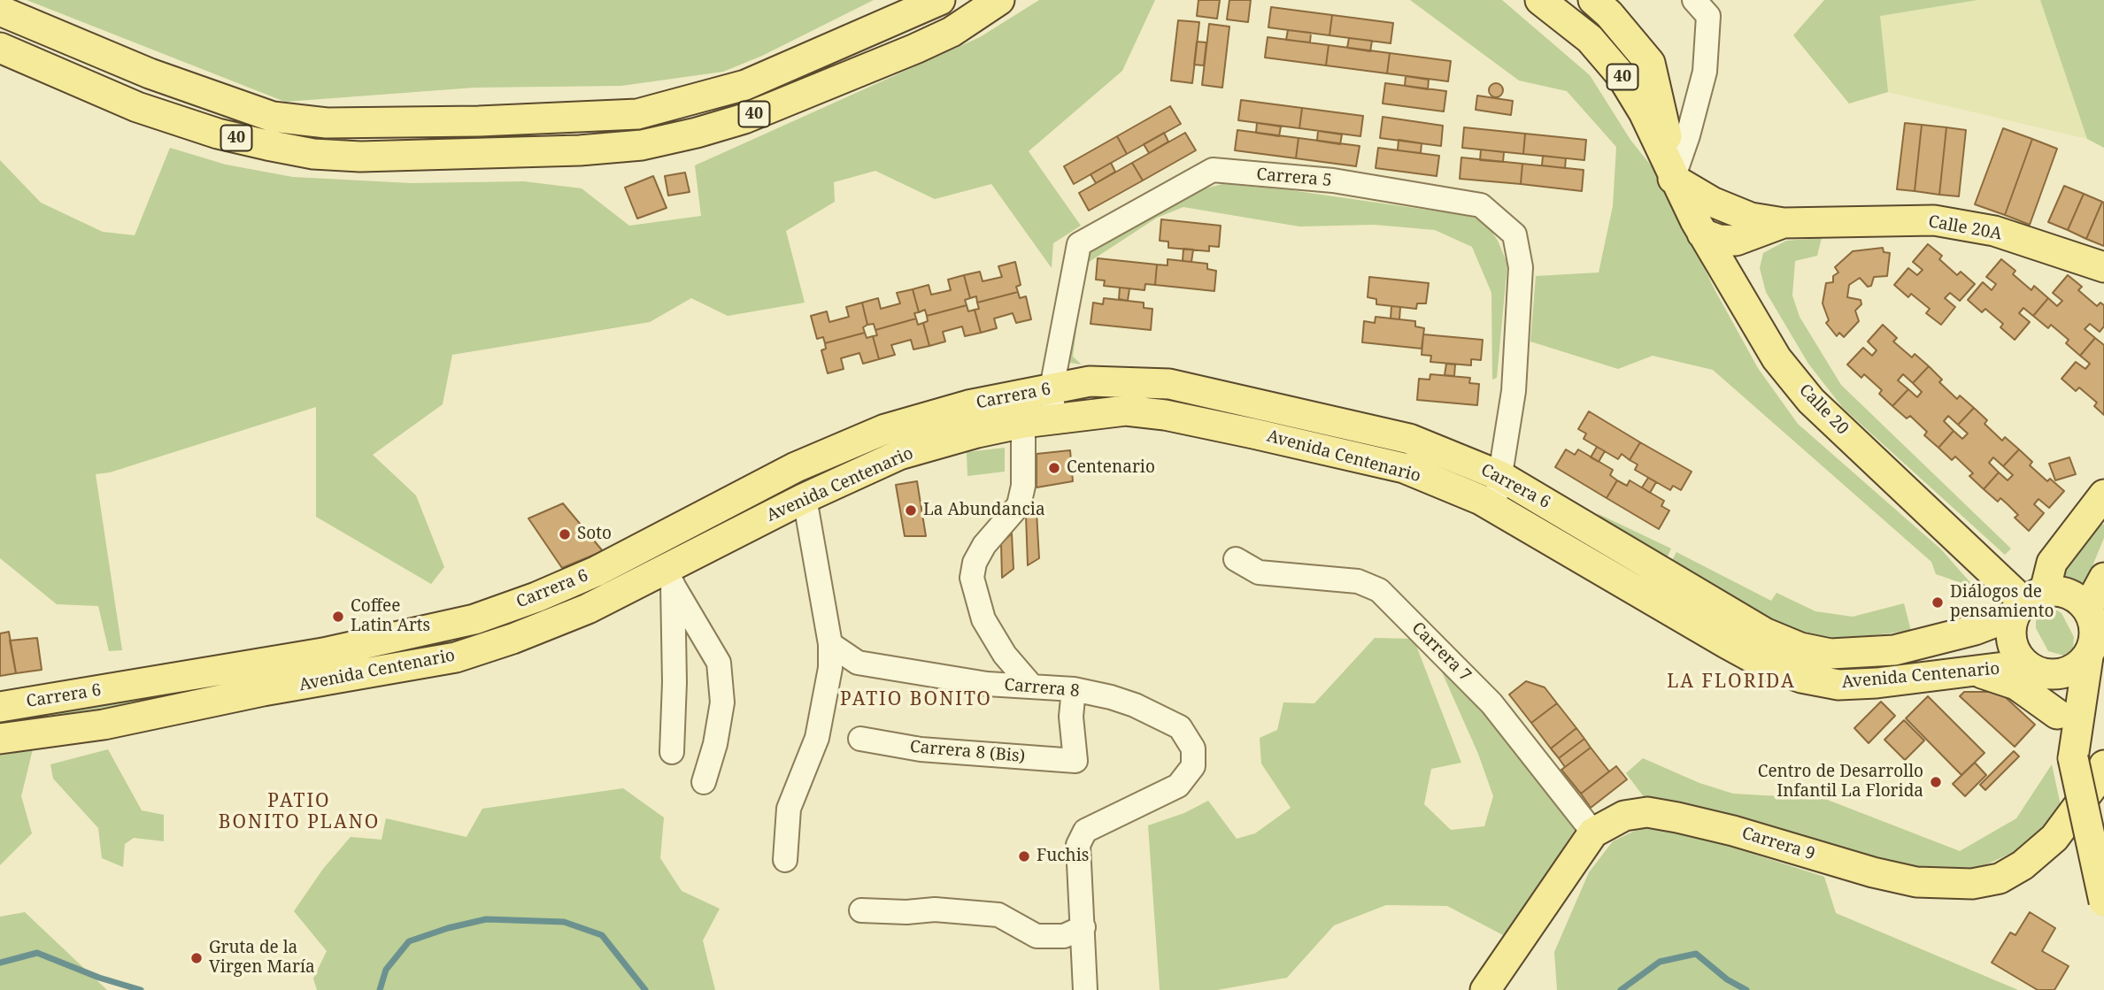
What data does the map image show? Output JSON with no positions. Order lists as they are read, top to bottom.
{
  "streets": {
    "main road": [
      "40",
      "Calle 20A",
      "Carrera 6",
      "Calle 20",
      "Avenida Centenario",
      "Carrera 9"
    ],
    "street": [
      "Carrera 5",
      "Carrera 7",
      "Carrera 8",
      "Carrera 8 (Bis)"
    ]
  },
  "crossings": [
    ["40", "Calle 20"],
    ["Carrera 5", "Carrera 6"],
    ["Carrera 6", "Calle 20"],
    ["Carrera 6", "Avenida Centenario"],
    ["Calle 20", "Avenida Centenario"],
    ["Carrera 7", "Carrera 9"],
    ["Carrera 8", "Carrera 8 (Bis)"]
  ],
  "districts": ["LA FLORIDA", "PATIO BONITO", "PATIO BONITO PLANO"],
  "places": [
    "Centenario",
    "La Abundancia",
    "Soto",
    "Diálogos de pensamiento",
    "Coffee Latin Arts",
    "Centro de Desarrollo Infantil La Florida",
    "Fuchis",
    "Gruta de la Virgen María"
  ]
}
